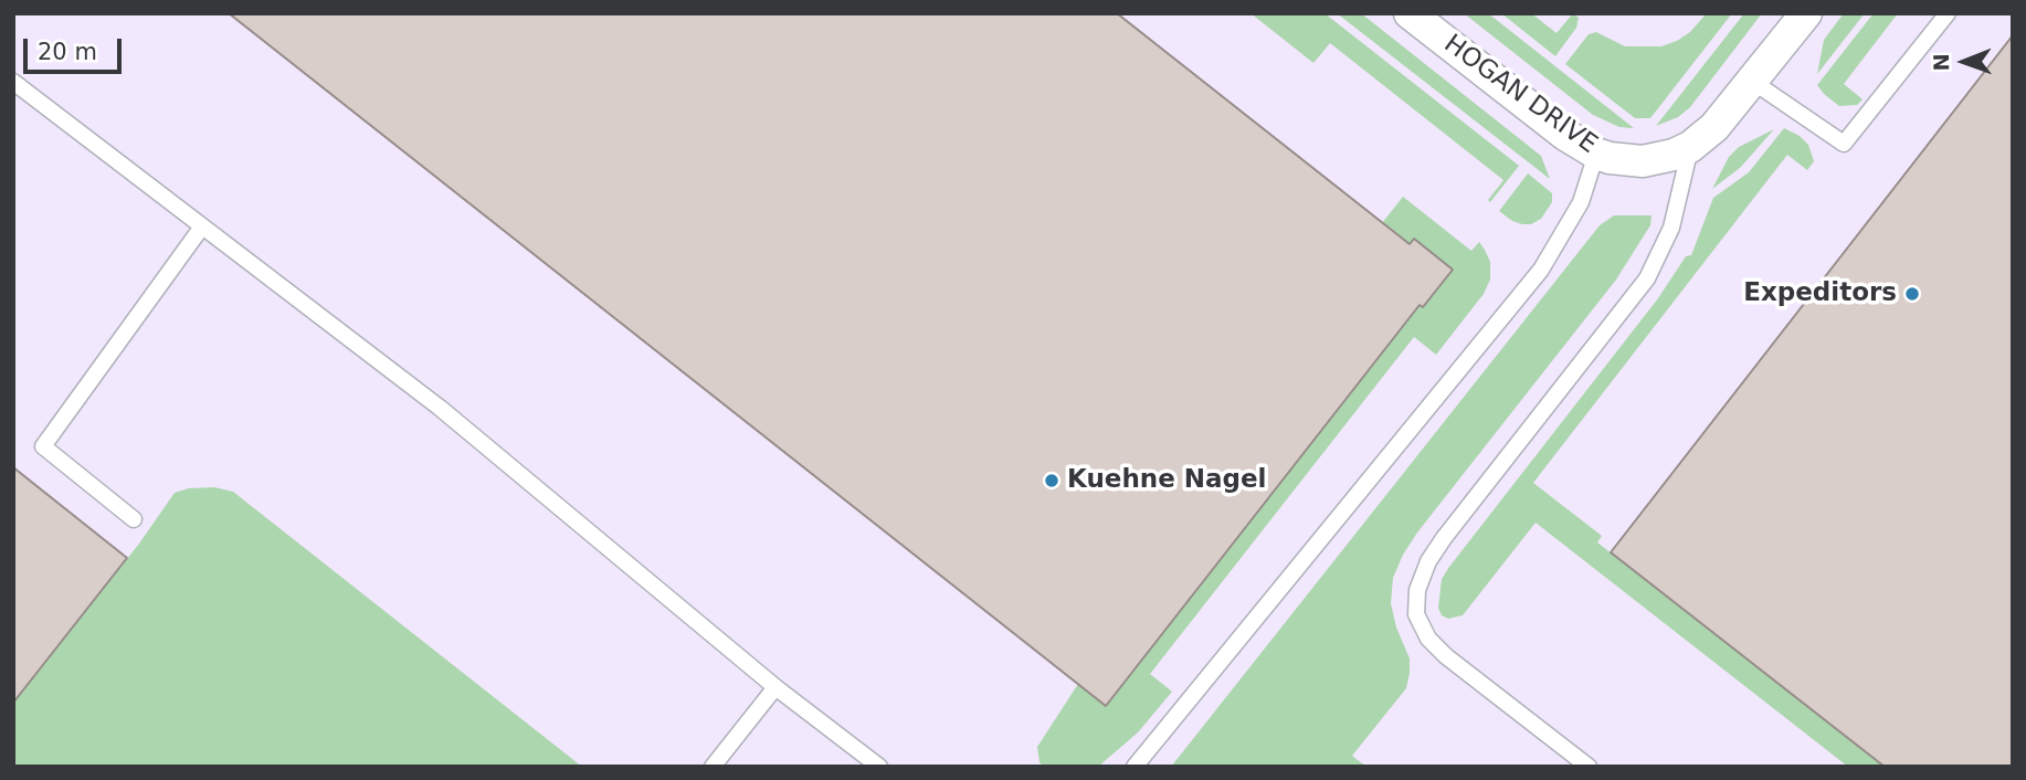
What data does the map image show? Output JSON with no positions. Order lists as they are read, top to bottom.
{
  "streets": {
    "street": ["HOGAN DRIVE"]
  },
  "places": ["Expeditors", "Kuehne Nagel"],
  "scale_bar": "20 m",
  "north": "left"
}
